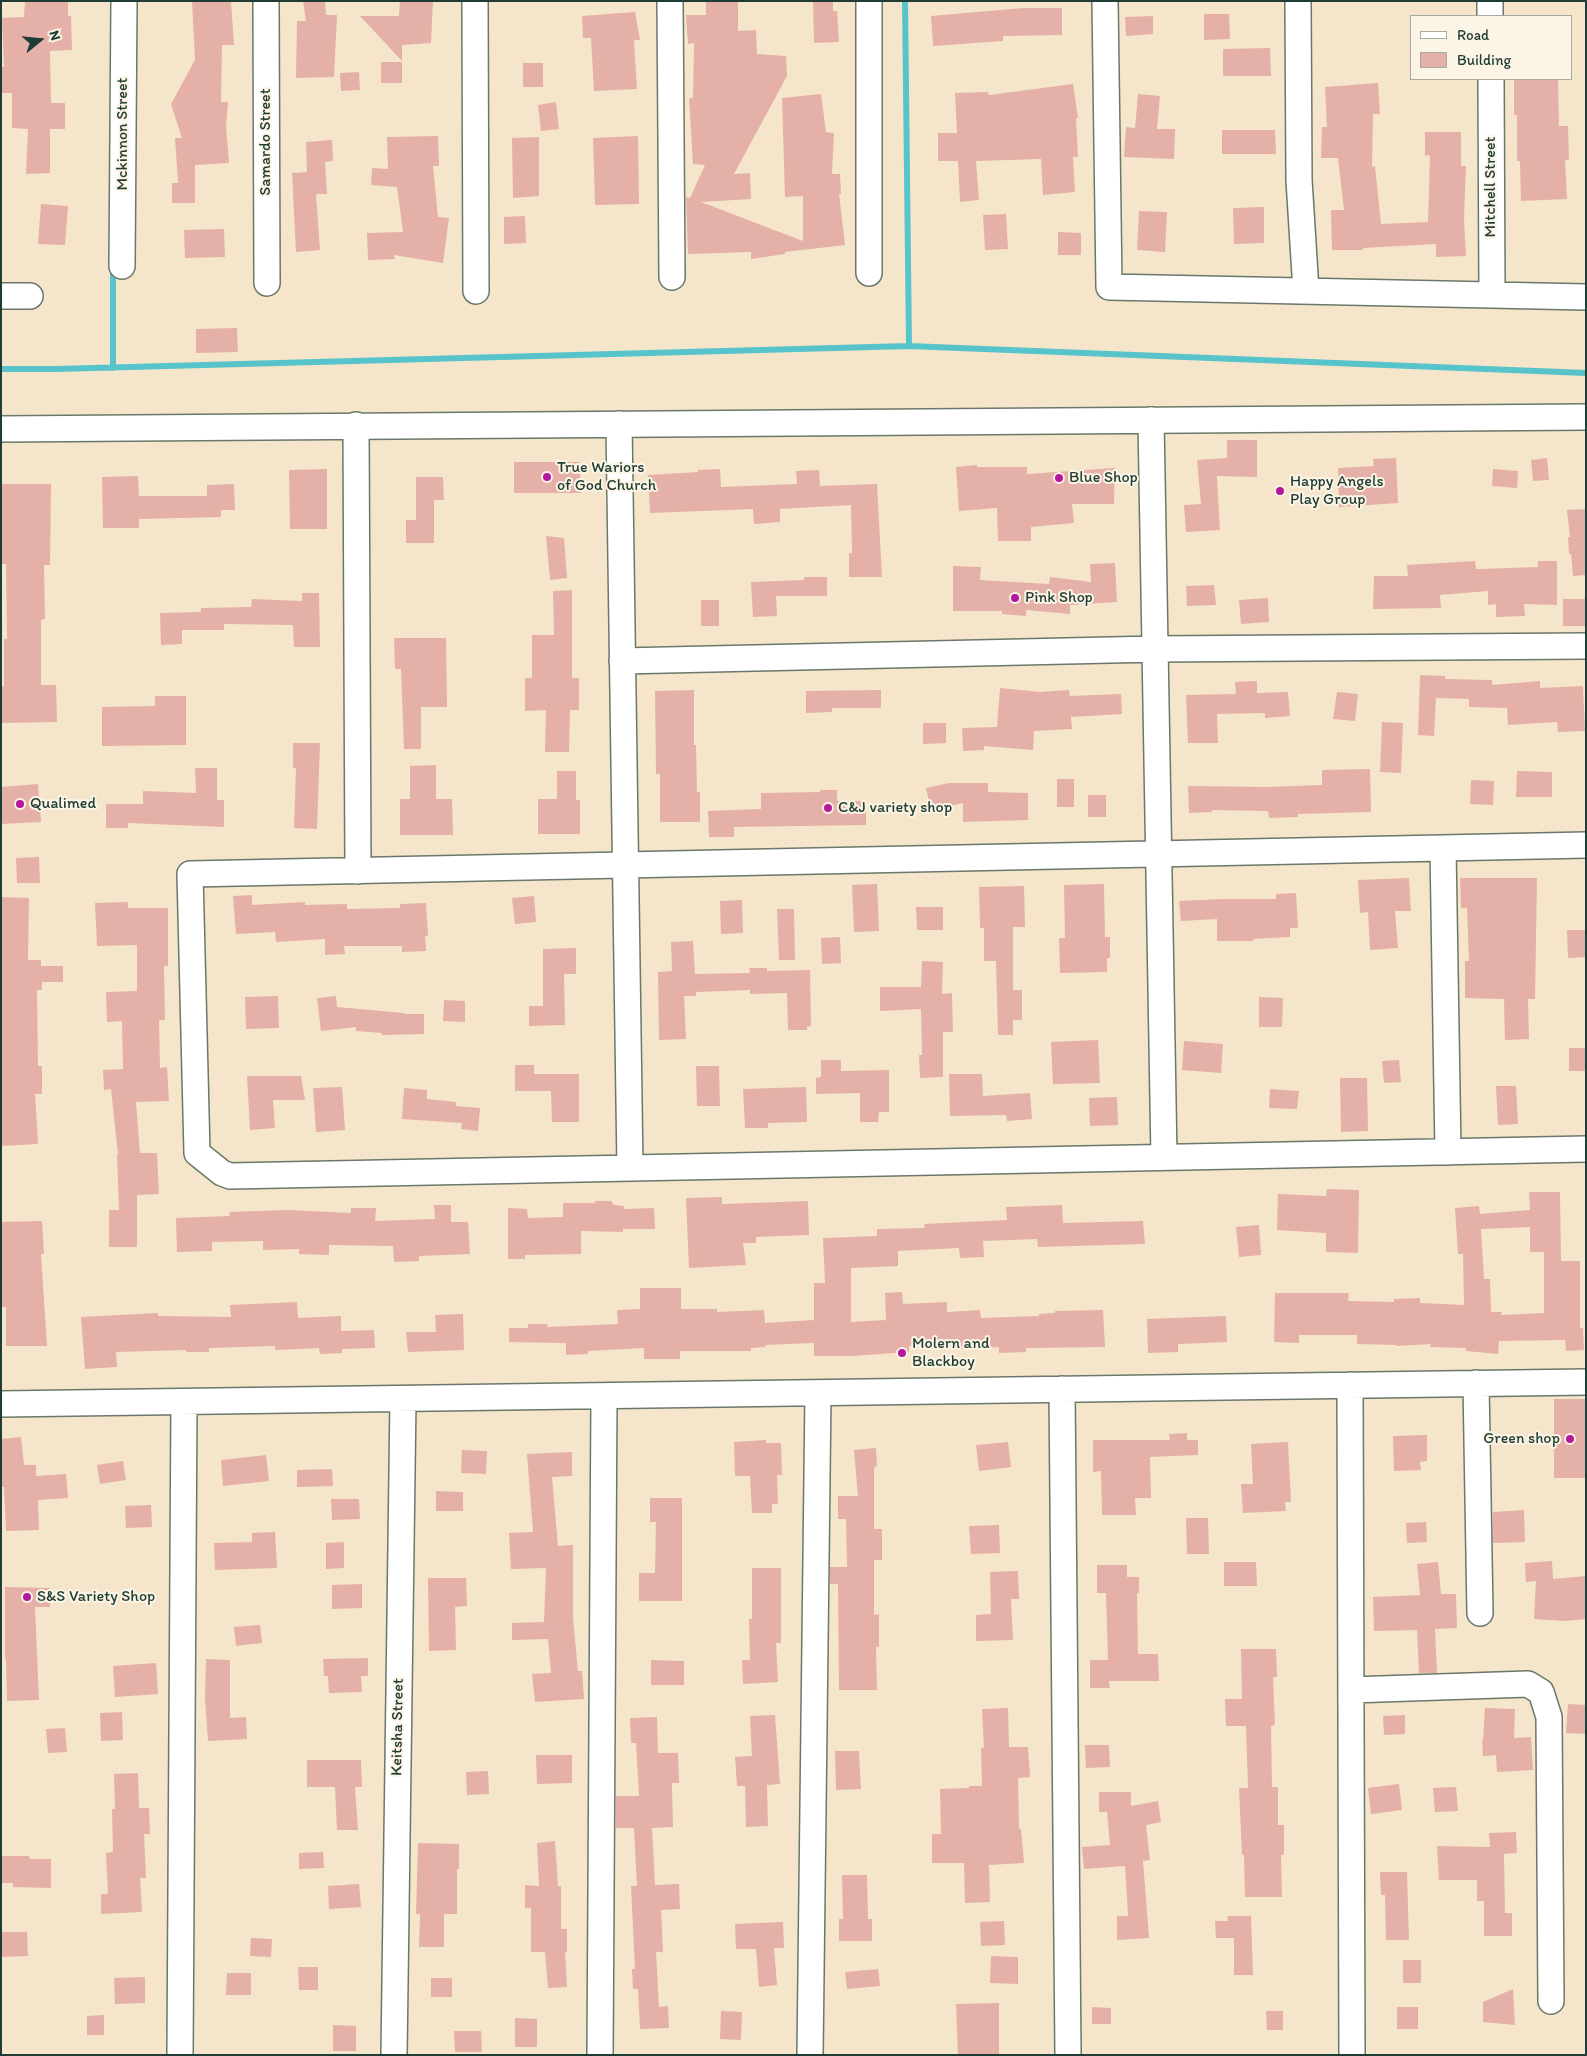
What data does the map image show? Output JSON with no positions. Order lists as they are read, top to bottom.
{
  "streets": {
    "street": [
      "Mckinnon Street",
      "Samardo Street",
      "Mitchell Street",
      "Keitsha Street"
    ]
  },
  "places": [
    "True Wariors of God Church",
    "Blue Shop",
    "Happy Angels Play Group",
    "Pink Shop",
    "Qualimed",
    "C&J variety shop",
    "Molern and Blackboy",
    "Green shop",
    "S&S Variety Shop"
  ],
  "legend": ["Road", "Building"],
  "north": "right"
}
